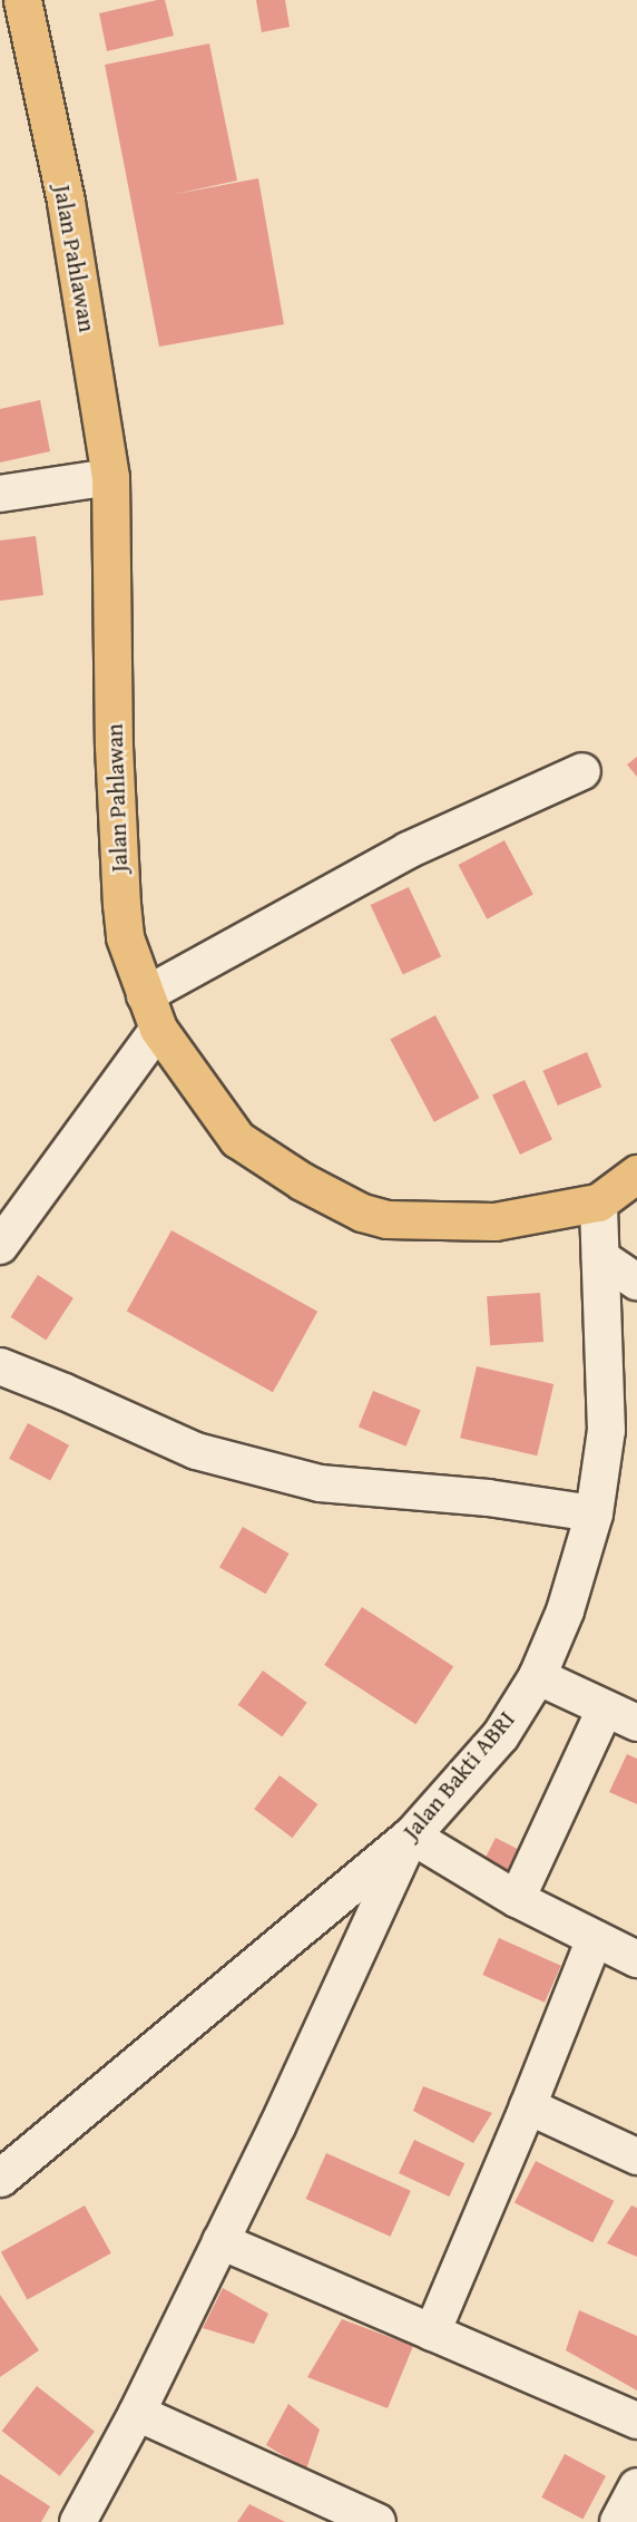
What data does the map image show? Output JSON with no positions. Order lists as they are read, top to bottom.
{
  "streets": {
    "highway": ["Jalan Pahlawan"],
    "street": ["Jalan Bakti ABRI"]
  },
  "crossings": [
    ["Jalan Pahlawan", "Jalan Bakti ABRI"]
  ]
}
